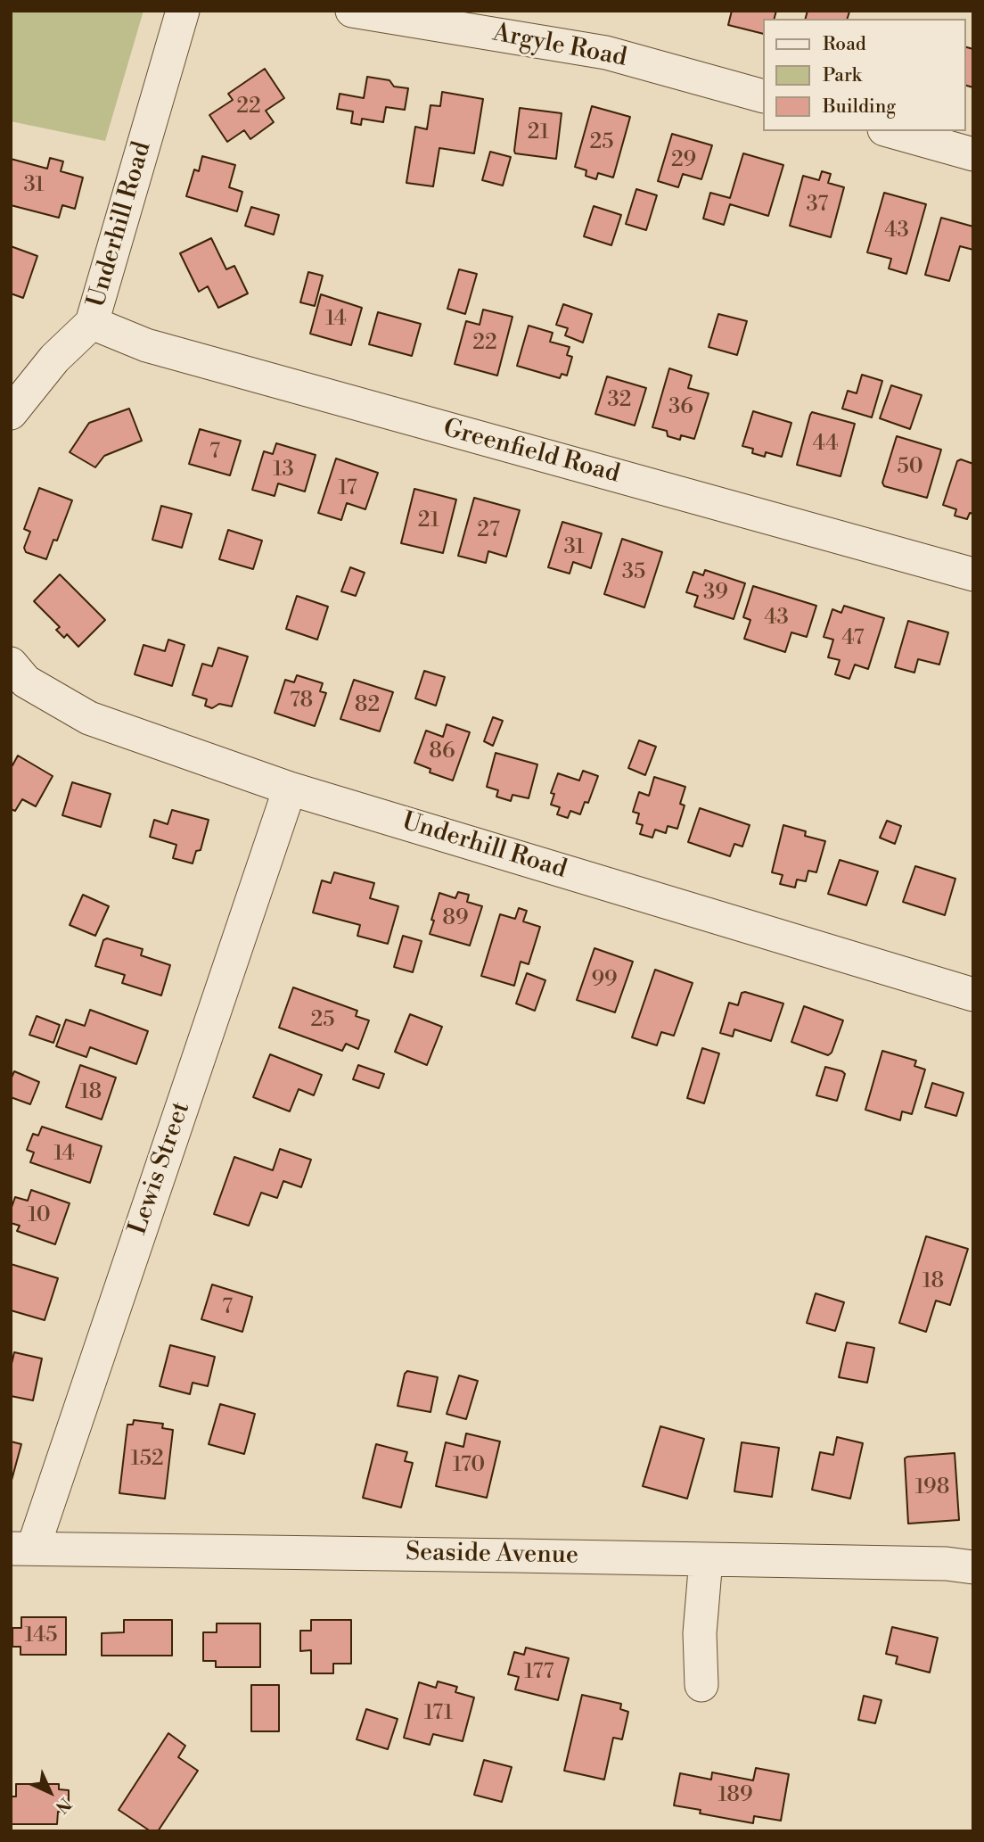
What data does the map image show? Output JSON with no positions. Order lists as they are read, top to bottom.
{
  "streets": {
    "street": [
      "Argyle Road",
      "Underhill Road",
      "Greenfield Road",
      "Lewis Street",
      "Seaside Avenue"
    ]
  },
  "crossings": [
    ["Underhill Road", "Greenfield Road"],
    ["Underhill Road", "Lewis Street"],
    ["Lewis Street", "Seaside Avenue"]
  ],
  "house_numbers": [
    "22",
    "21",
    "25",
    "29",
    "31",
    "37",
    "43",
    "14",
    "22",
    "32",
    "36",
    "44",
    "7",
    "50",
    "13",
    "17",
    "21",
    "27",
    "31",
    "35",
    "39",
    "43",
    "47",
    "78",
    "82",
    "86",
    "89",
    "99",
    "25",
    "18",
    "14",
    "10",
    "18",
    "7",
    "152",
    "170",
    "198",
    "145",
    "177",
    "171",
    "189"
  ],
  "legend": ["Road", "Park", "Building"],
  "north": "bottom right"
}
